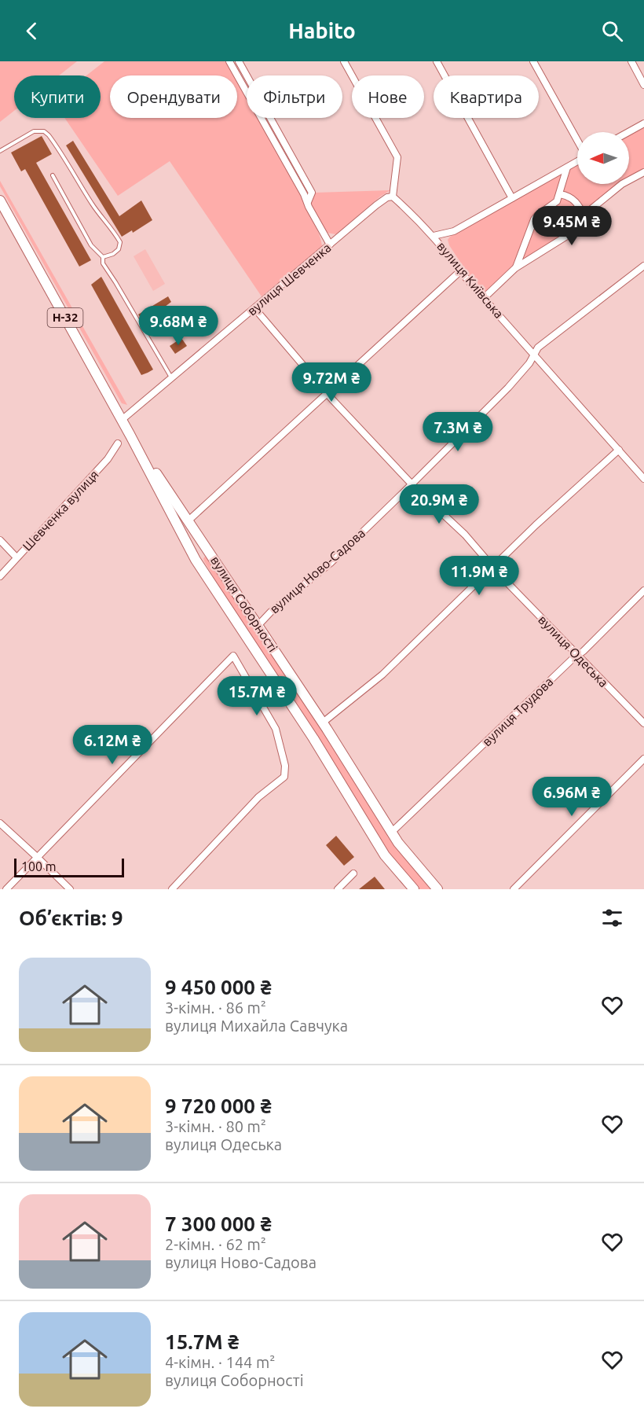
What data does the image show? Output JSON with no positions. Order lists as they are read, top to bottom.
{
  "streets": {
    "main road": ["Н-32", "вулиця Соборності"],
    "street": [
      "вулиця Шевченка",
      "вулиця Київська",
      "Шевченка вулиця",
      "вулиця Ново-Садова",
      "вулиця Одеська",
      "вулиця Трудова"
    ]
  },
  "crossings": [
    ["вулиця Шевченка", "вулиця Київська"],
    ["вулиця Шевченка", "вулиця Соборності"],
    ["вулиця Шевченка", "вулиця Одеська"],
    ["вулиця Київська", "вулиця Ново-Садова"],
    ["вулиця Ново-Садова", "вулиця Соборності"],
    ["вулиця Ново-Садова", "вулиця Одеська"],
    ["вулиця Соборності", "вулиця Трудова"],
    ["вулиця Одеська", "вулиця Трудова"]
  ],
  "scale_bar": "100 m",
  "north": "left",
  "page": {
    "header": "Habito",
    "chip": [
      "Купити",
      "Орендувати",
      "Фільтри",
      "Нове",
      "Квартира"
    ],
    "price": [
      "9.45M ₴",
      "9.68M ₴",
      "9.72M ₴",
      "7.3M ₴",
      "20.9M ₴",
      "11.9M ₴",
      "15.7M ₴",
      "6.12M ₴",
      "6.96M ₴"
    ],
    "scale": "100 m",
    "heading": "Об’єктів: 9",
    "list": [
      {
        "name": "9 450 000 ₴",
        "note": "3-кімн. · 86 m² · вулиця Михайла Савчука"
      },
      {
        "name": "9 720 000 ₴",
        "note": "3-кімн. · 80 m² · вулиця Одеська"
      },
      {
        "name": "7 300 000 ₴",
        "note": "2-кімн. · 62 m² · вулиця Ново-Садова"
      },
      {
        "name": "15.7M ₴",
        "note": "4-кімн. · 144 m² · вулиця Соборності"
      }
    ]
  }
}
